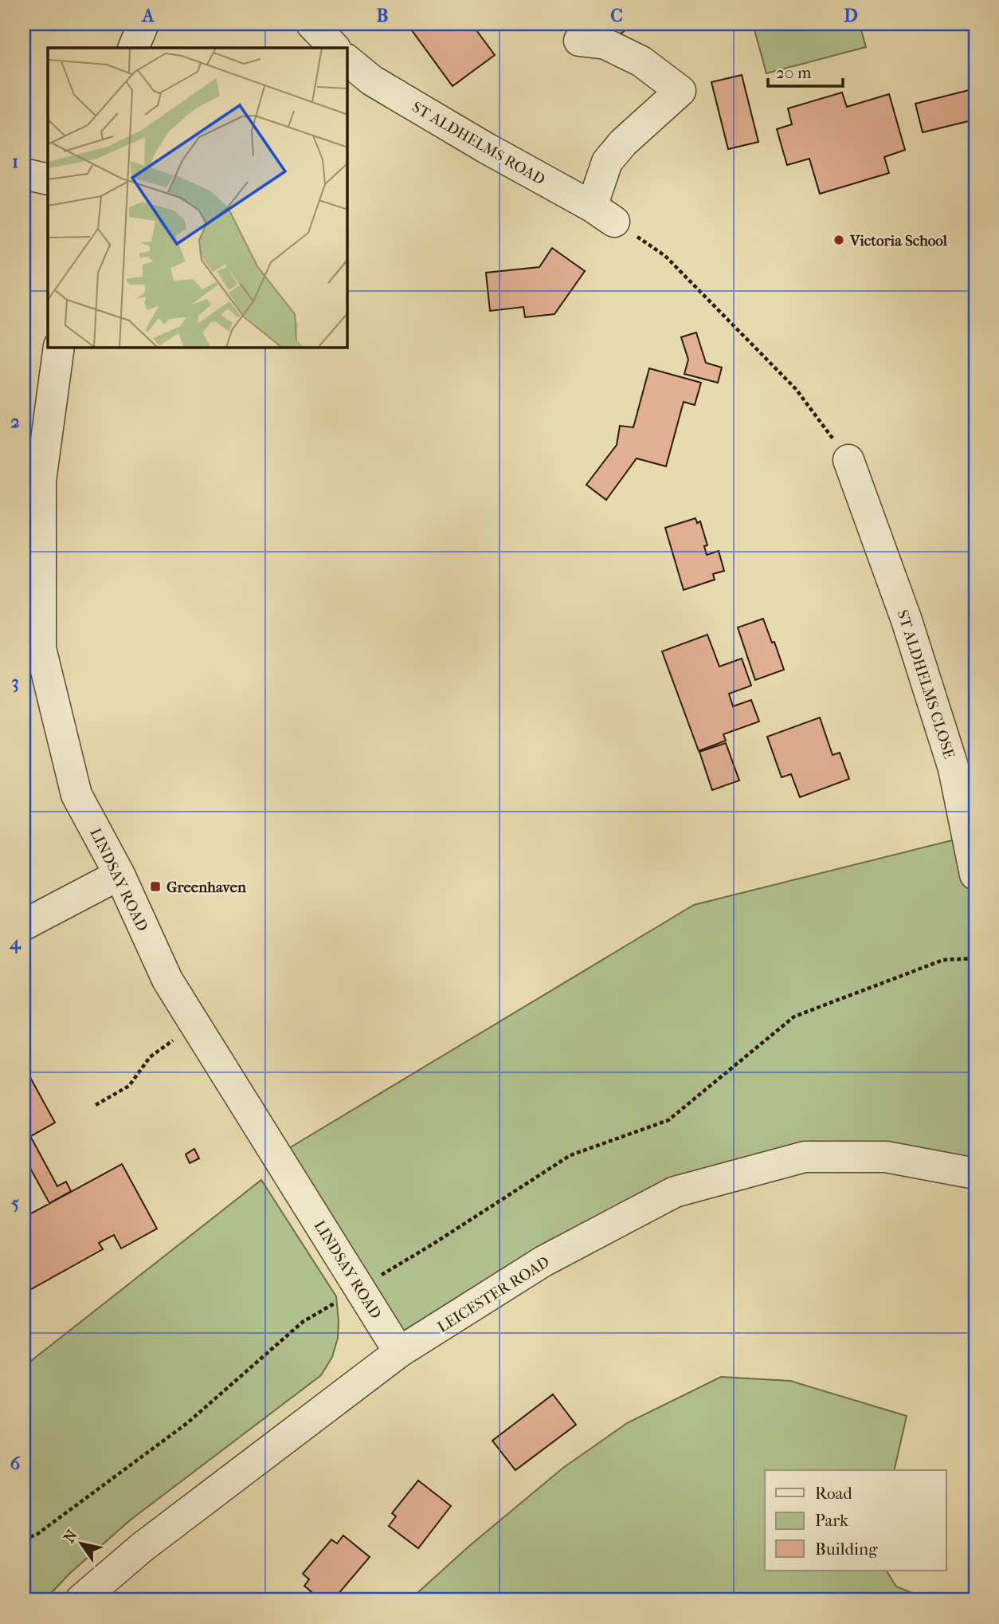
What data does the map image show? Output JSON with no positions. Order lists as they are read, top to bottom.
{
  "streets": {
    "street": [
      "ST ALDHELMS ROAD",
      "ST ALDHELMS CLOSE",
      "LINDSAY ROAD",
      "LEICESTER ROAD"
    ]
  },
  "crossings": [
    ["LINDSAY ROAD", "LEICESTER ROAD"]
  ],
  "places": {
    "other": ["Victoria School"],
    "transit": ["Greenhaven"]
  },
  "legend": ["Road", "Park", "Building"],
  "scale_bar": "20 m",
  "north": "top left",
  "grid": {
    "columns": [
      "A",
      "B",
      "C",
      "D"
    ],
    "rows": [
      "1",
      "2",
      "3",
      "4",
      "5",
      "6"
    ]
  }
}
